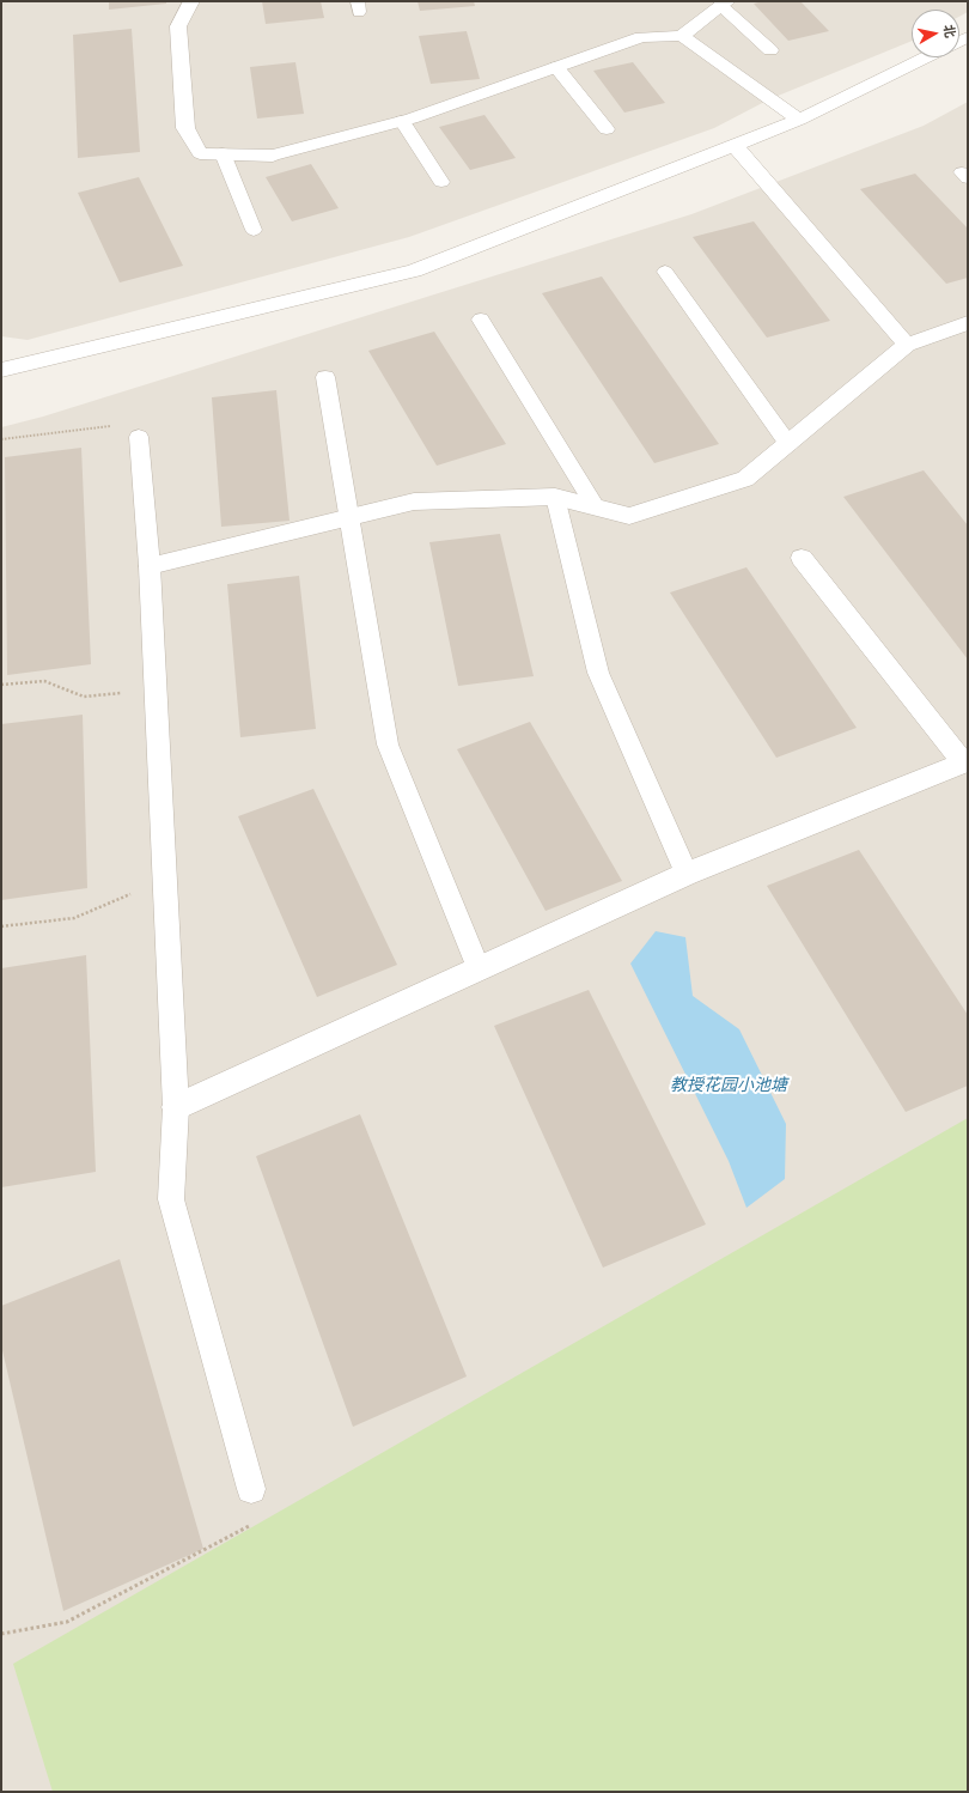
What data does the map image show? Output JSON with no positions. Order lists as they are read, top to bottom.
{
  "water": ["教授花园小池塘"],
  "north": "right"
}
